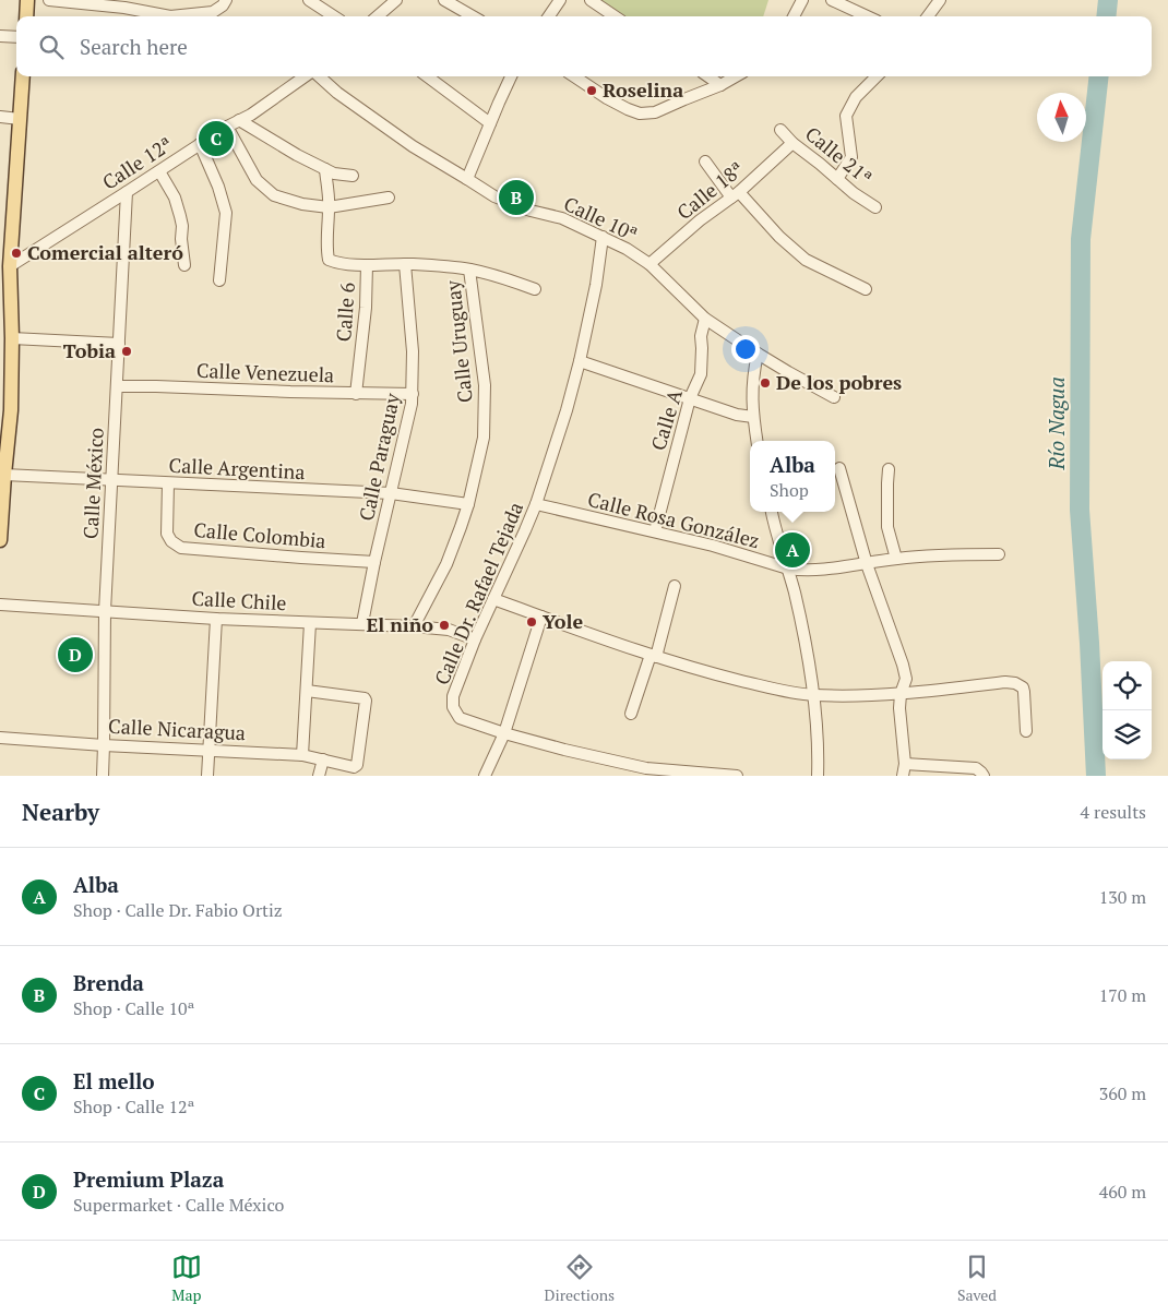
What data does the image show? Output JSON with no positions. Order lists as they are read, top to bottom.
{
  "streets": {
    "street": [
      "Calle 21ª",
      "Calle 12ª",
      "Calle 18ª",
      "Calle 10ª",
      "Calle 6",
      "Calle Uruguay",
      "Calle Venezuela",
      "Calle A",
      "Calle Paraguay",
      "Calle Argentina",
      "Calle México",
      "Calle Rosa González",
      "Calle Colombia",
      "Calle Dr. Rafael Tejada",
      "Calle Chile",
      "Calle Nicaragua"
    ]
  },
  "crossings": [
    ["Calle 21ª", "Calle 18ª"],
    ["Calle 12ª", "Calle México"],
    ["Calle 18ª", "Calle 10ª"],
    ["Calle 10ª", "Calle A"],
    ["Calle 10ª", "Calle Dr. Rafael Tejada"],
    ["Calle 6", "Calle Venezuela"],
    ["Calle Uruguay", "Calle Argentina"],
    ["Calle Uruguay", "Calle Chile"],
    ["Calle Venezuela", "Calle Paraguay"],
    ["Calle Venezuela", "Calle México"],
    ["Calle A", "Calle Rosa González"],
    ["Calle Paraguay", "Calle Argentina"],
    ["Calle Paraguay", "Calle Colombia"],
    ["Calle Paraguay", "Calle Chile"],
    ["Calle Argentina", "Calle México"],
    ["Calle Argentina", "Calle Colombia"],
    ["Calle México", "Calle Chile"],
    ["Calle México", "Calle Nicaragua"],
    ["Calle Rosa González", "Calle Dr. Rafael Tejada"],
    ["Calle Dr. Rafael Tejada", "Calle Chile"]
  ],
  "water": ["Río Nagua"],
  "places": [
    "Roselina",
    "Comercial alteró",
    "Tobia",
    "De los pobres",
    "Yole",
    "El niño"
  ],
  "north": "top",
  "page": {
    "search": "Search here",
    "pins": [
      "C",
      "B",
      "A",
      "D"
    ],
    "popup": ["Alba", "Shop"],
    "heading": ["Nearby", "4 results"],
    "list": [
      {
        "mark": "A",
        "name": "Alba",
        "note": "Shop · Calle Dr. Fabio Ortiz",
        "value": "130 m"
      },
      {
        "mark": "B",
        "name": "Brenda",
        "note": "Shop · Calle 10ª",
        "value": "170 m"
      },
      {
        "mark": "C",
        "name": "El mello",
        "note": "Shop · Calle 12ª",
        "value": "360 m"
      },
      {
        "mark": "D",
        "name": "Premium Plaza",
        "note": "Supermarket · Calle México",
        "value": "460 m"
      }
    ],
    "nav": ["Map", "Directions", "Saved"]
  }
}
